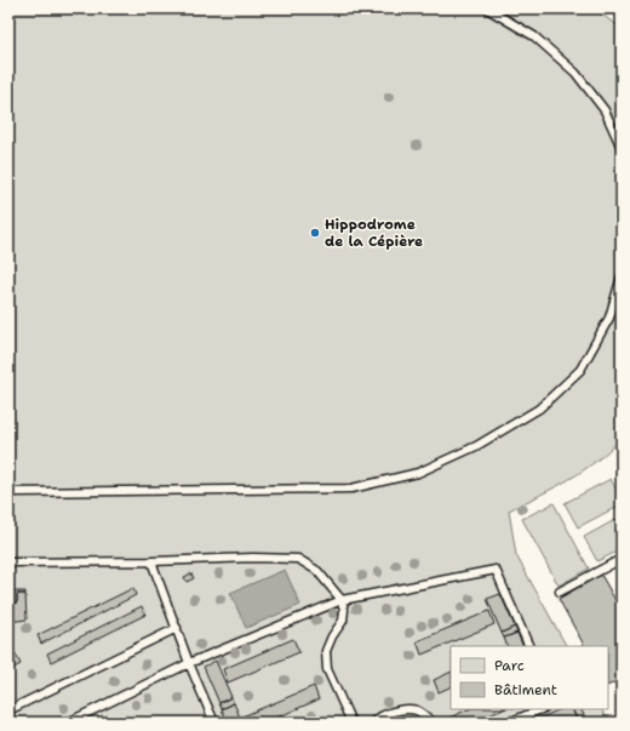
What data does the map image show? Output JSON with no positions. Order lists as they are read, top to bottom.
{
  "places": ["Hippodrome de la Cépière"],
  "legend": ["Parc", "Bâtiment"]
}
